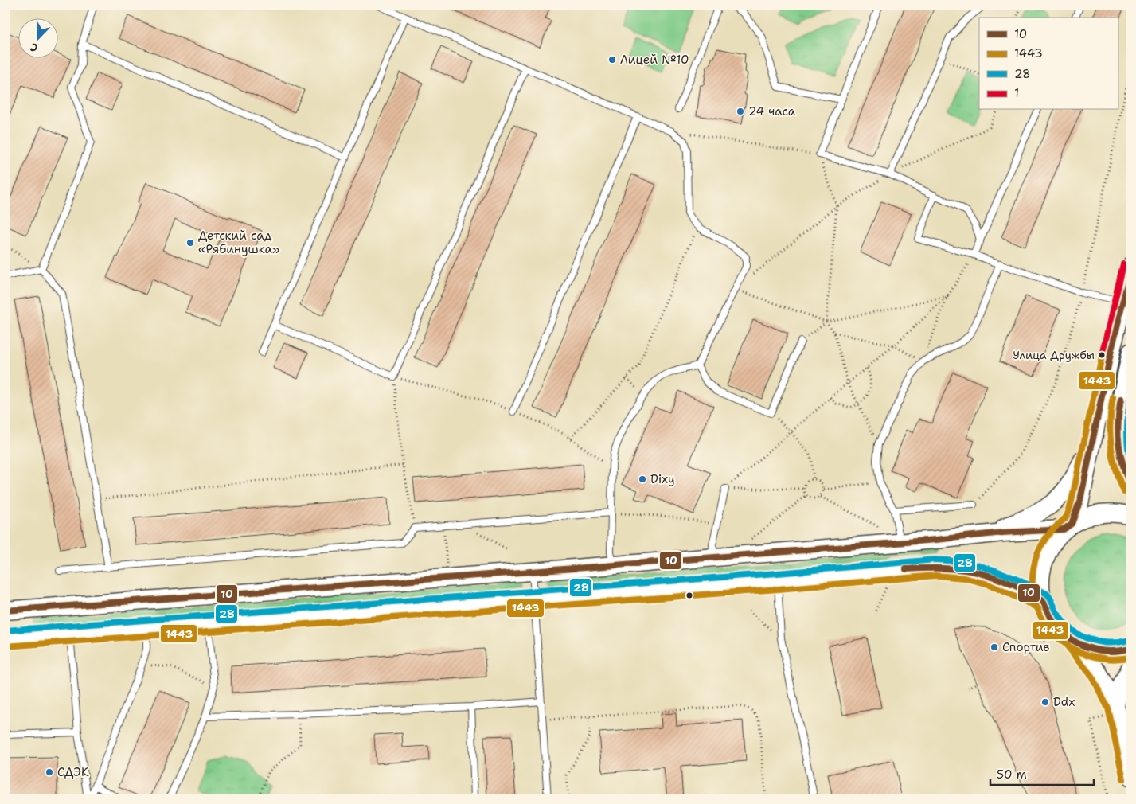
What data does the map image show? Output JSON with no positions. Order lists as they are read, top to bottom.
{
  "places": [
    "Лицей №10",
    "24 часа",
    "Детский сад «Рябинушка»",
    "Улица Дружбы",
    "Dixy",
    "Спортив",
    "Ddx",
    "СДЭК"
  ],
  "lines": [
    "transit line 1443",
    "transit line 1",
    "transit line 10",
    "transit line 28"
  ],
  "legend": [
    "10",
    "1443",
    "28",
    "1"
  ],
  "scale_bar": "50 m",
  "north": "bottom left"
}
